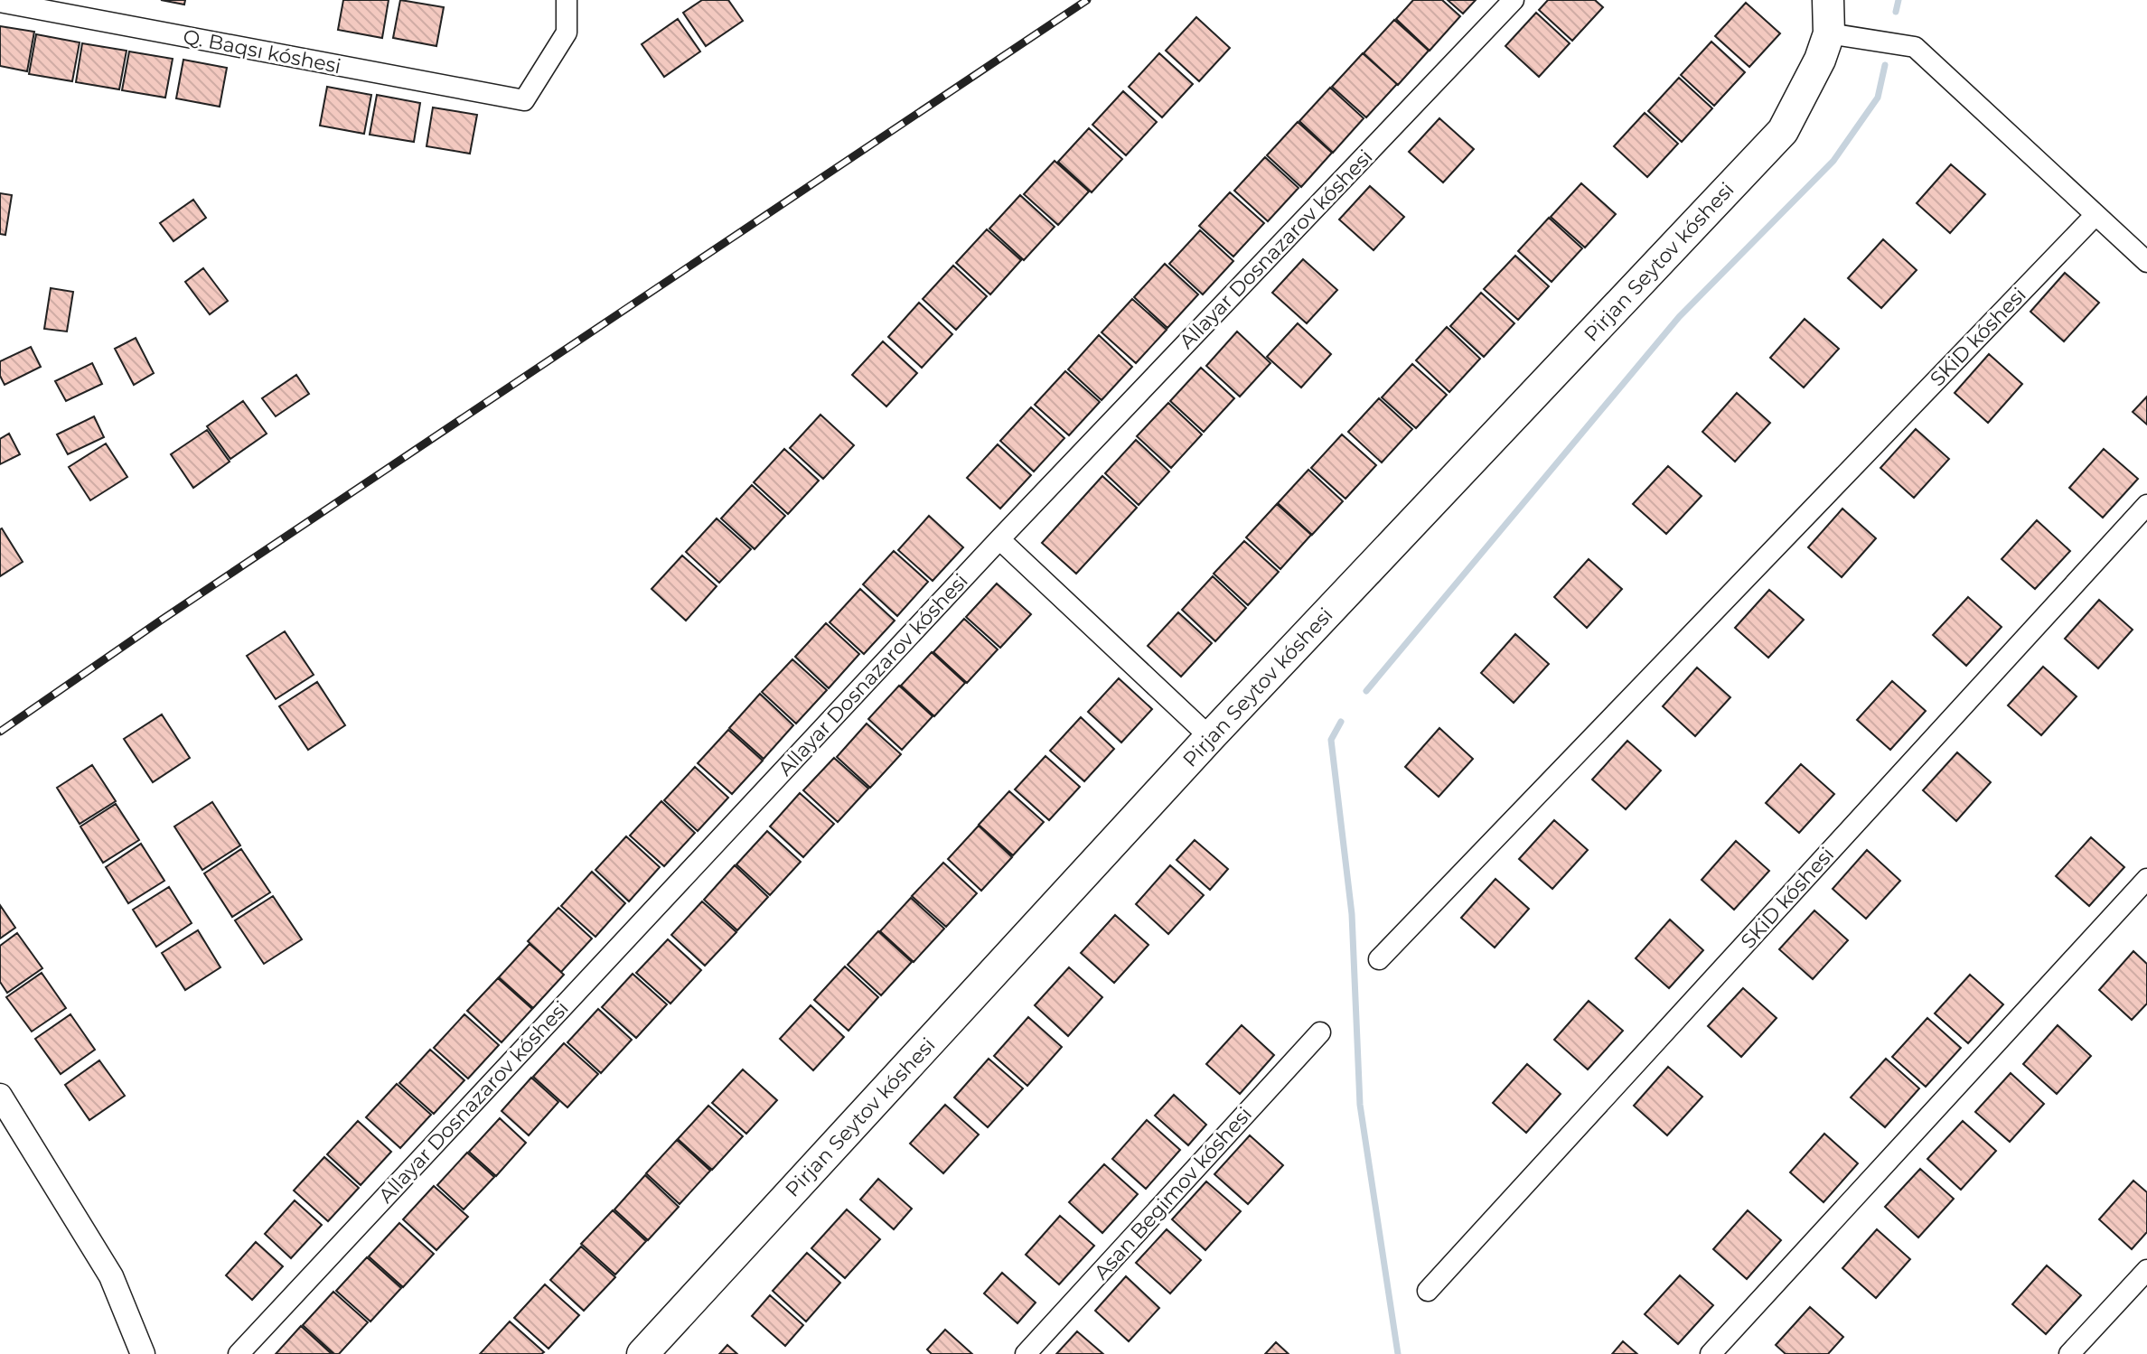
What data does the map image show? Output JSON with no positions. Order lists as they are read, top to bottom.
{
  "streets": {
    "main road": ["Pirjan Seytov kóshesi"],
    "street": [
      "Q. Baqsı kóshesi",
      "Allayar Dosnazarov kóshesi",
      "SKiD kóshesi",
      "Asan Begimov kóshesi"
    ]
  }
}
